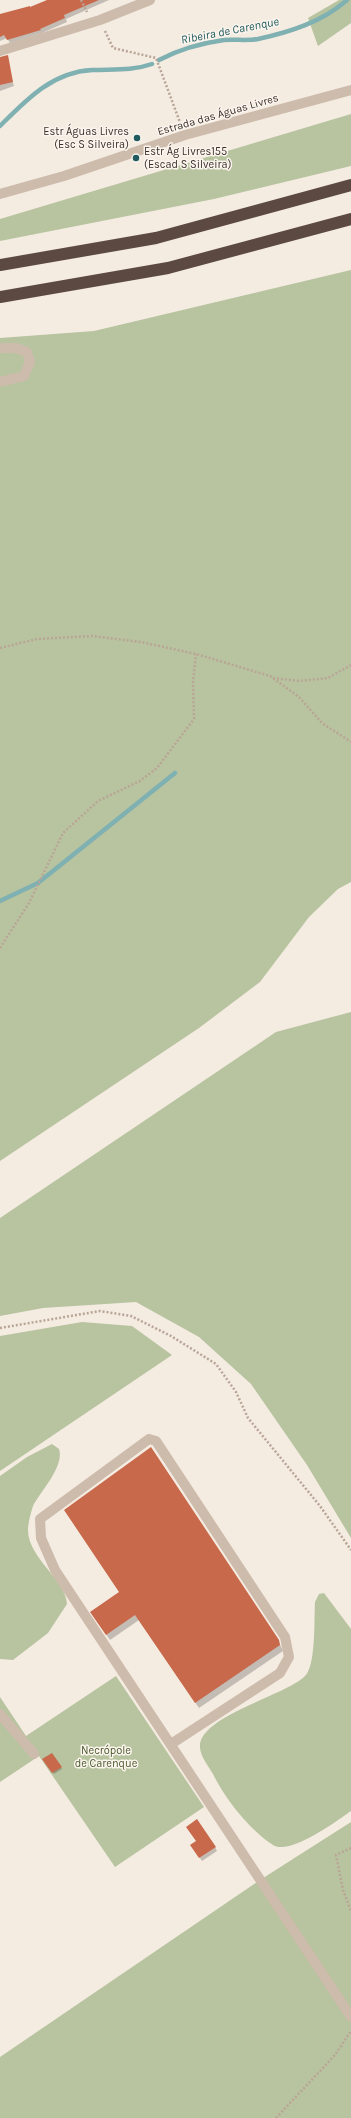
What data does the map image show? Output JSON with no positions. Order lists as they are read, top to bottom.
{
  "streets": {
    "street": ["Estrada das Águas Livres"]
  },
  "water": ["Ribeira de Carenque"],
  "parks": ["Necrópole de Carenque"],
  "places": ["Estr Águas Livres (Esc S Silveira)", "Estr Ág Livres155 (Escad S Silveira)"]
}
